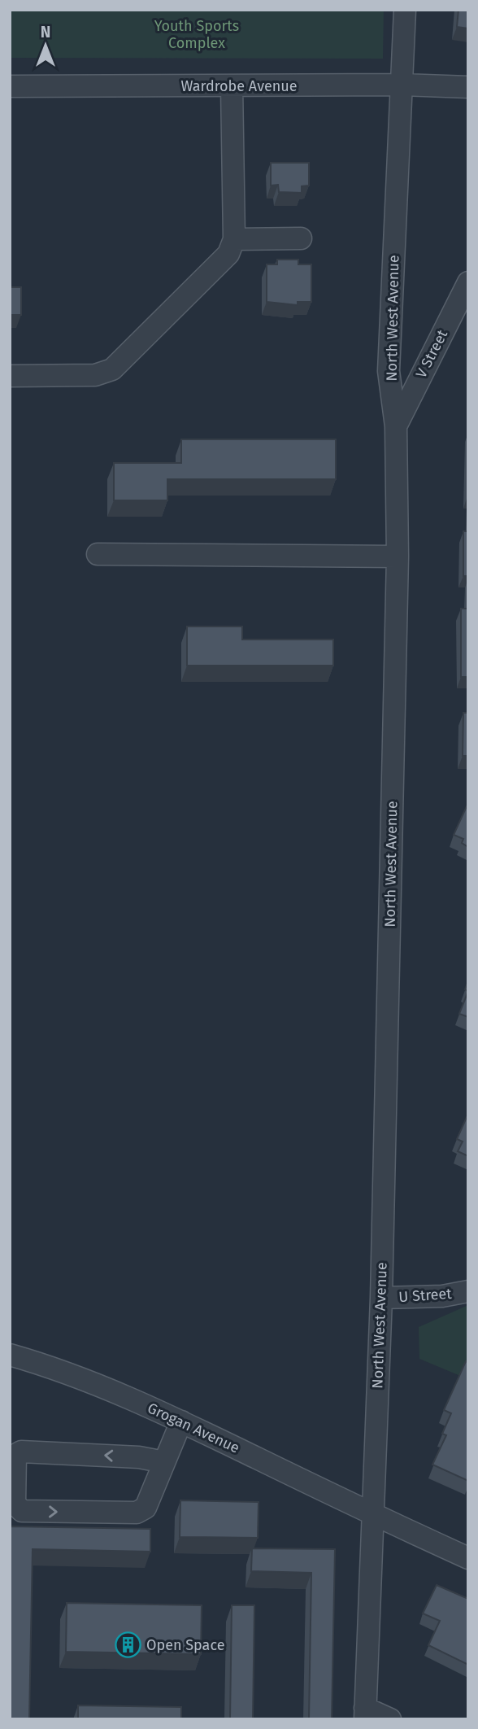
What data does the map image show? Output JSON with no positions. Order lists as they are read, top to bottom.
{
  "streets": {
    "street": [
      "Wardrobe Avenue",
      "North West Avenue",
      "V Street",
      "U Street",
      "Grogan Avenue"
    ]
  },
  "crossings": [
    ["Wardrobe Avenue", "North West Avenue"],
    ["North West Avenue", "V Street"],
    ["North West Avenue", "U Street"],
    ["North West Avenue", "Grogan Avenue"]
  ],
  "parks": ["Youth Sports Complex"],
  "places": {
    "building": ["Open Space"]
  },
  "north": "top"
}
